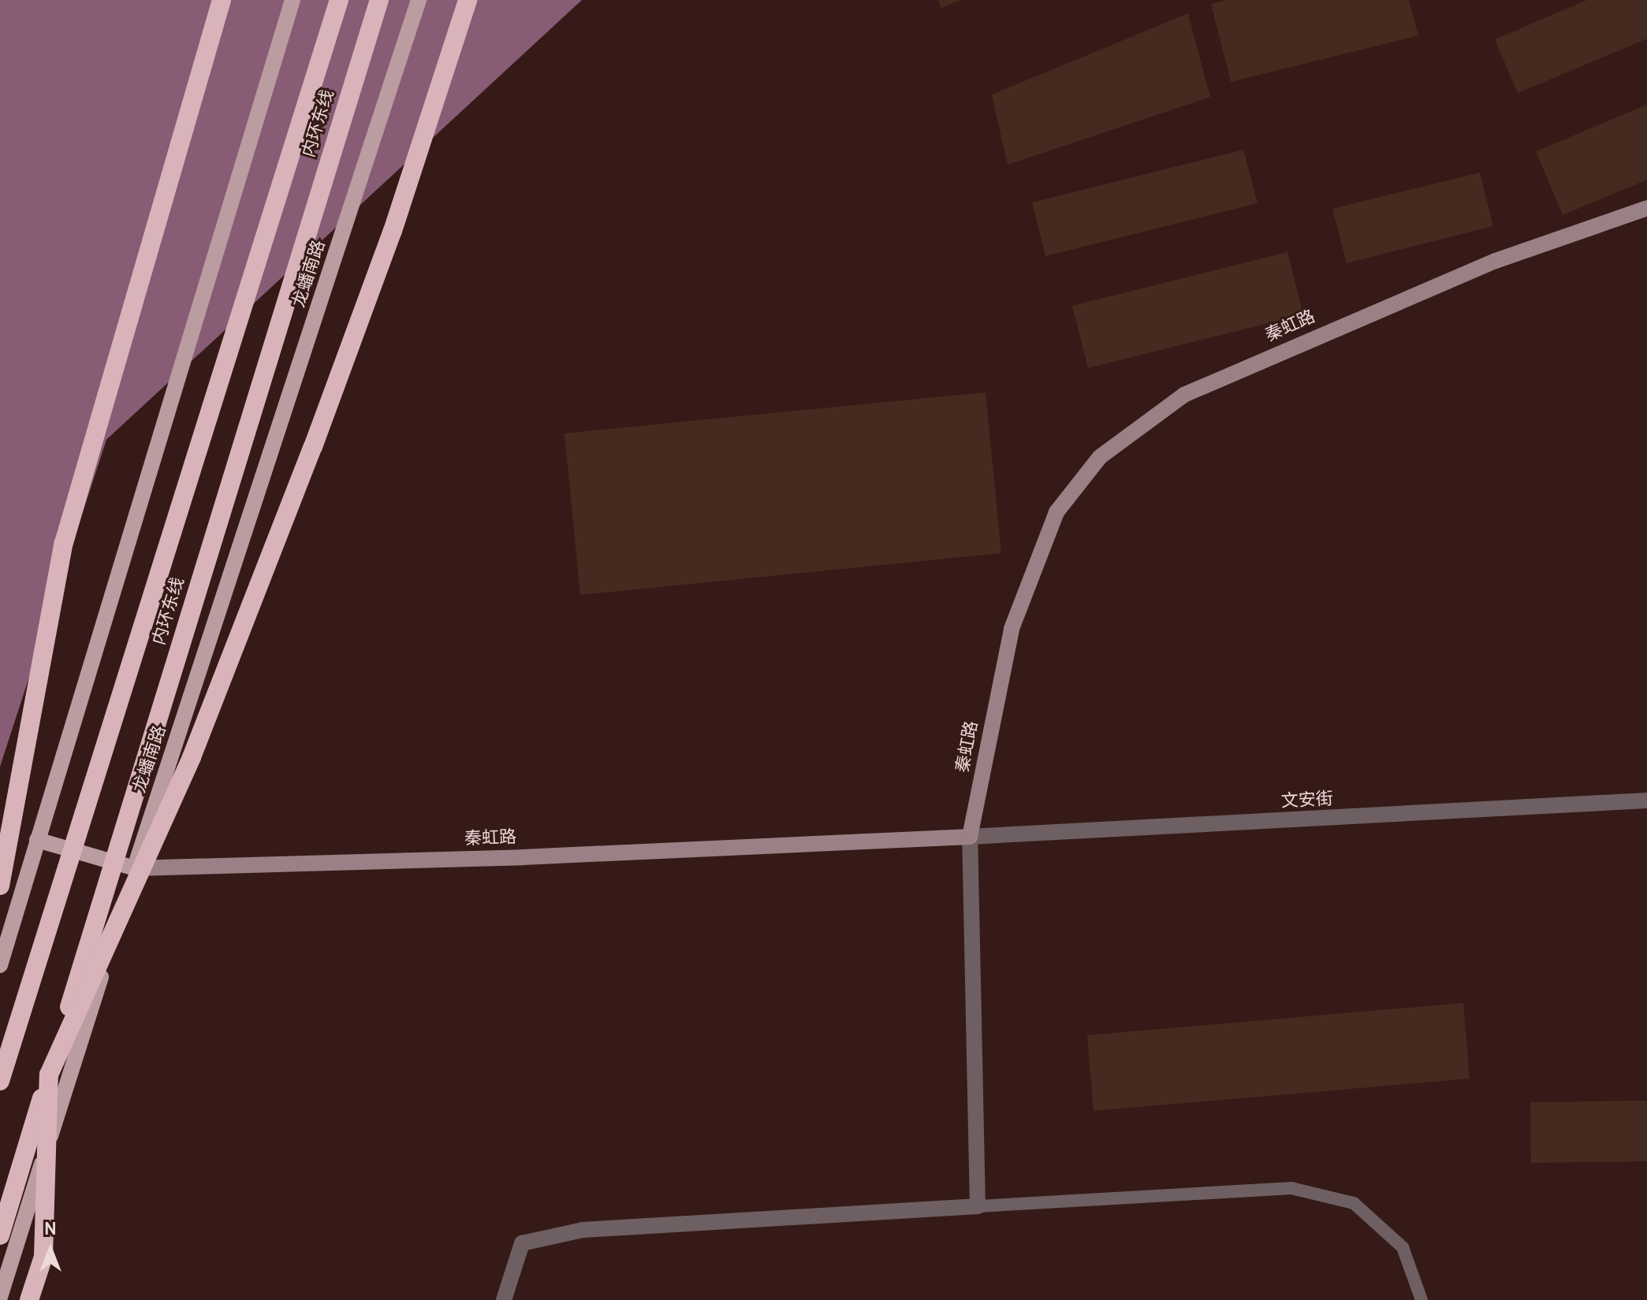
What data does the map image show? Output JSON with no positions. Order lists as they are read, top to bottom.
{
  "streets": {
    "highway": ["内环东线"],
    "main road": ["龙蟠南路"],
    "street": ["秦虹路", "文安街"]
  },
  "crossings": [
    ["龙蟠南路", "秦虹路"],
    ["秦虹路", "文安街"]
  ],
  "north": "top"
}
